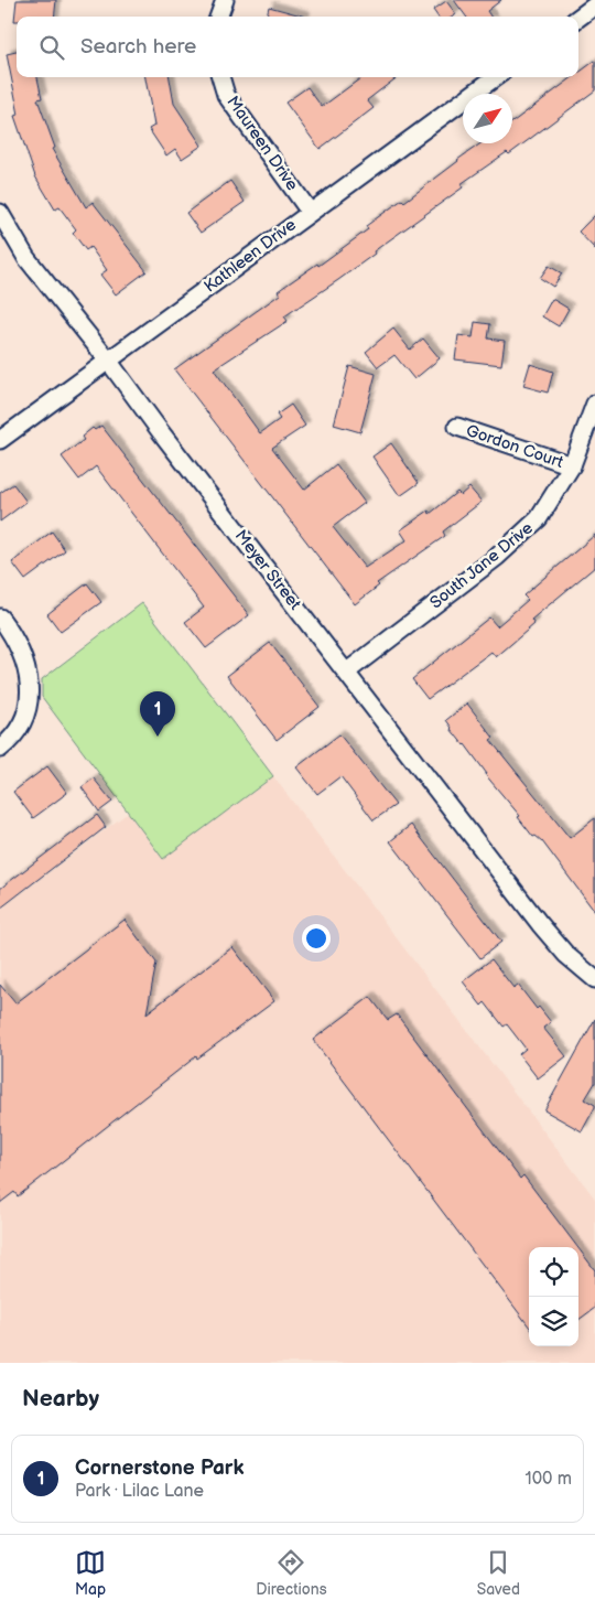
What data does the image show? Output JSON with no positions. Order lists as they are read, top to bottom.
{
  "streets": {
    "street": [
      "Maureen Drive",
      "Kathleen Drive",
      "Gordon Court",
      "South Jane Drive",
      "Meyer Street"
    ]
  },
  "crossings": [
    ["Maureen Drive", "Kathleen Drive"],
    ["Kathleen Drive", "Meyer Street"],
    ["Gordon Court", "South Jane Drive"],
    ["South Jane Drive", "Meyer Street"]
  ],
  "north": "top right",
  "page": {
    "search": "Search here",
    "pins": "1",
    "heading": "Nearby",
    "list": [
      {
        "mark": "1",
        "name": "Cornerstone Park",
        "note": "Park · Lilac Lane",
        "value": "100 m"
      }
    ],
    "nav": ["Map", "Directions", "Saved"]
  }
}
